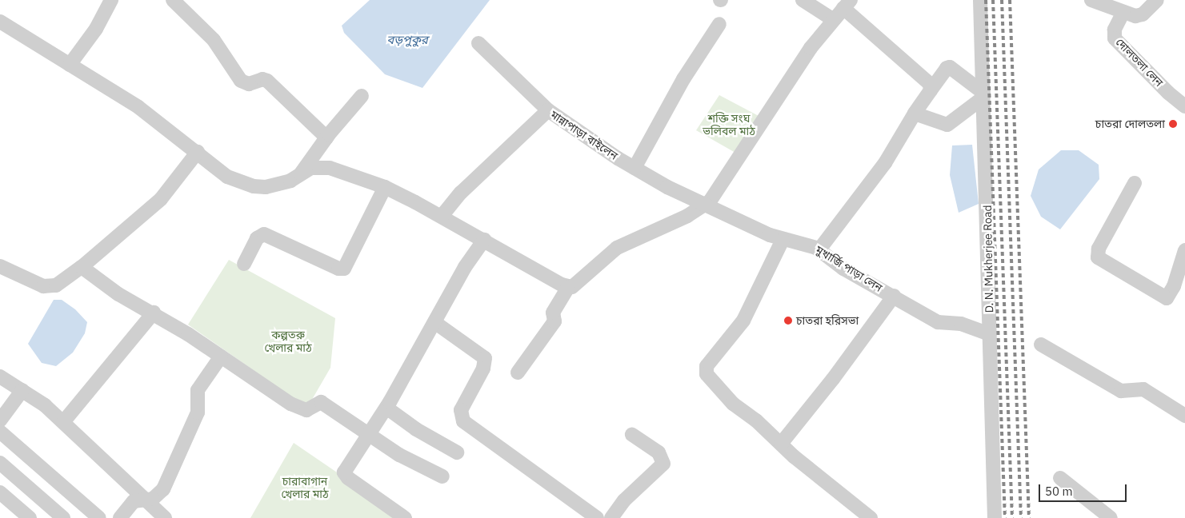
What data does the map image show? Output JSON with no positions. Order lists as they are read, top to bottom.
{
  "streets": {
    "street": [
      "দোলতলা লেন",
      "মান্নাপাড়া বাইলেন",
      "D. N. Mukherjee Road",
      "মুখার্জি পাড়া লেন"
    ]
  },
  "crossings": [
    ["মান্নাপাড়া বাইলেন", "মুখার্জি পাড়া লেন"],
    ["D. N. Mukherjee Road", "মুখার্জি পাড়া লেন"]
  ],
  "water": ["বড়পুকুর"],
  "parks": ["শক্তি সংঘ ভলিবল মাঠ", "কল্পতরু খেলার মাঠ", "চারাবাগান খেলার মাঠ"],
  "places": ["চাতরা দোলতলা", "চাতরা হরিসভা"],
  "scale_bar": "50 m"
}
